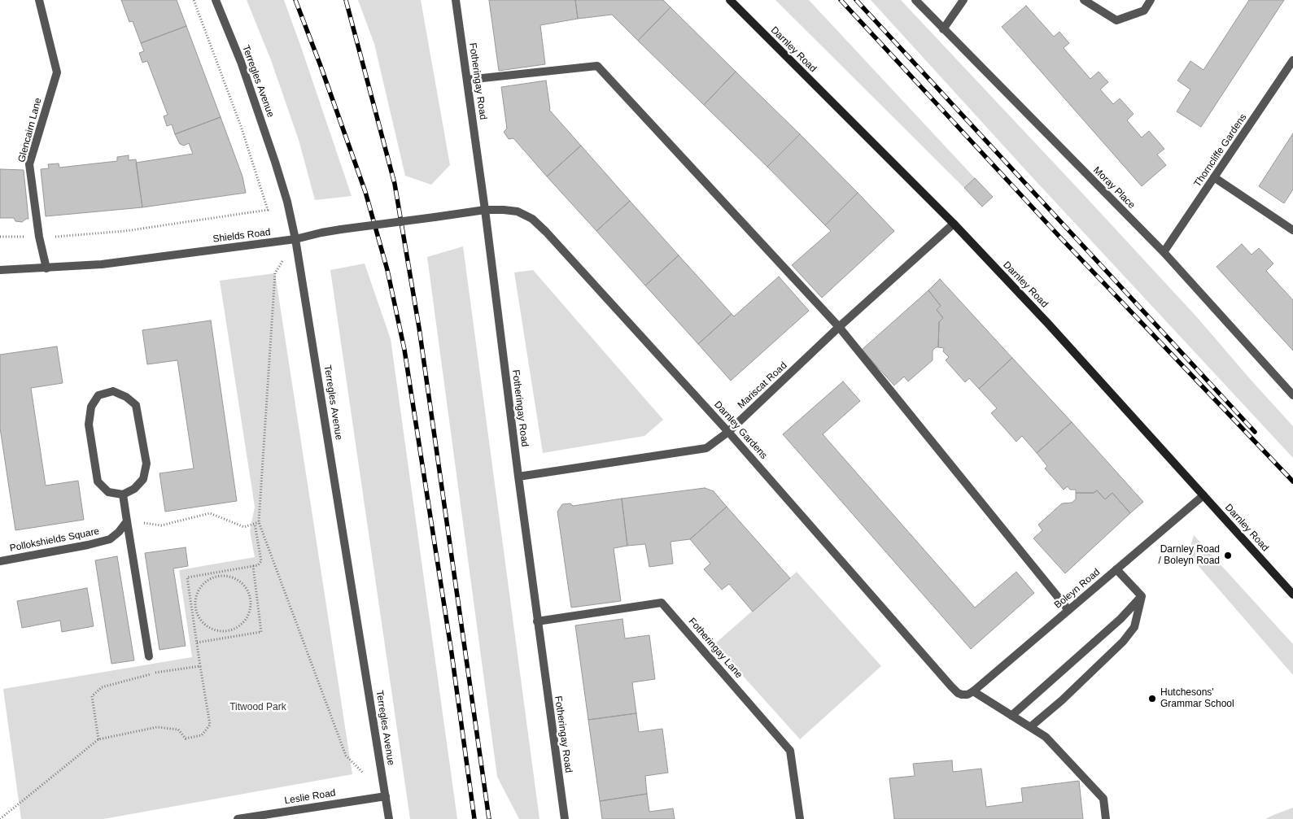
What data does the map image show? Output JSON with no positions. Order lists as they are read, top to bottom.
{
  "streets": {
    "main road": ["Darnley Road"],
    "street": [
      "Terregles Avenue",
      "Fotheringay Road",
      "Glencairn Lane",
      "Thorncliffe Gardens",
      "Moray Place",
      "Shields Road",
      "Mariscat Road",
      "Darnley Gardens",
      "Pollokshields Square",
      "Boleyn Road",
      "Fotheringay Lane",
      "Leslie Road"
    ]
  },
  "crossings": [
    ["Darnley Road", "Mariscat Road"],
    ["Darnley Road", "Boleyn Road"],
    ["Terregles Avenue", "Shields Road"],
    ["Terregles Avenue", "Leslie Road"],
    ["Fotheringay Road", "Shields Road"],
    ["Fotheringay Road", "Mariscat Road"],
    ["Fotheringay Road", "Darnley Gardens"],
    ["Fotheringay Road", "Fotheringay Lane"],
    ["Glencairn Lane", "Shields Road"],
    ["Thorncliffe Gardens", "Moray Place"],
    ["Shields Road", "Darnley Gardens"],
    ["Mariscat Road", "Darnley Gardens"],
    ["Darnley Gardens", "Boleyn Road"]
  ],
  "parks": ["Titwood Park"],
  "places": ["Darnley Road / Boleyn Road", "Hutchesons' Grammar School"]
}
